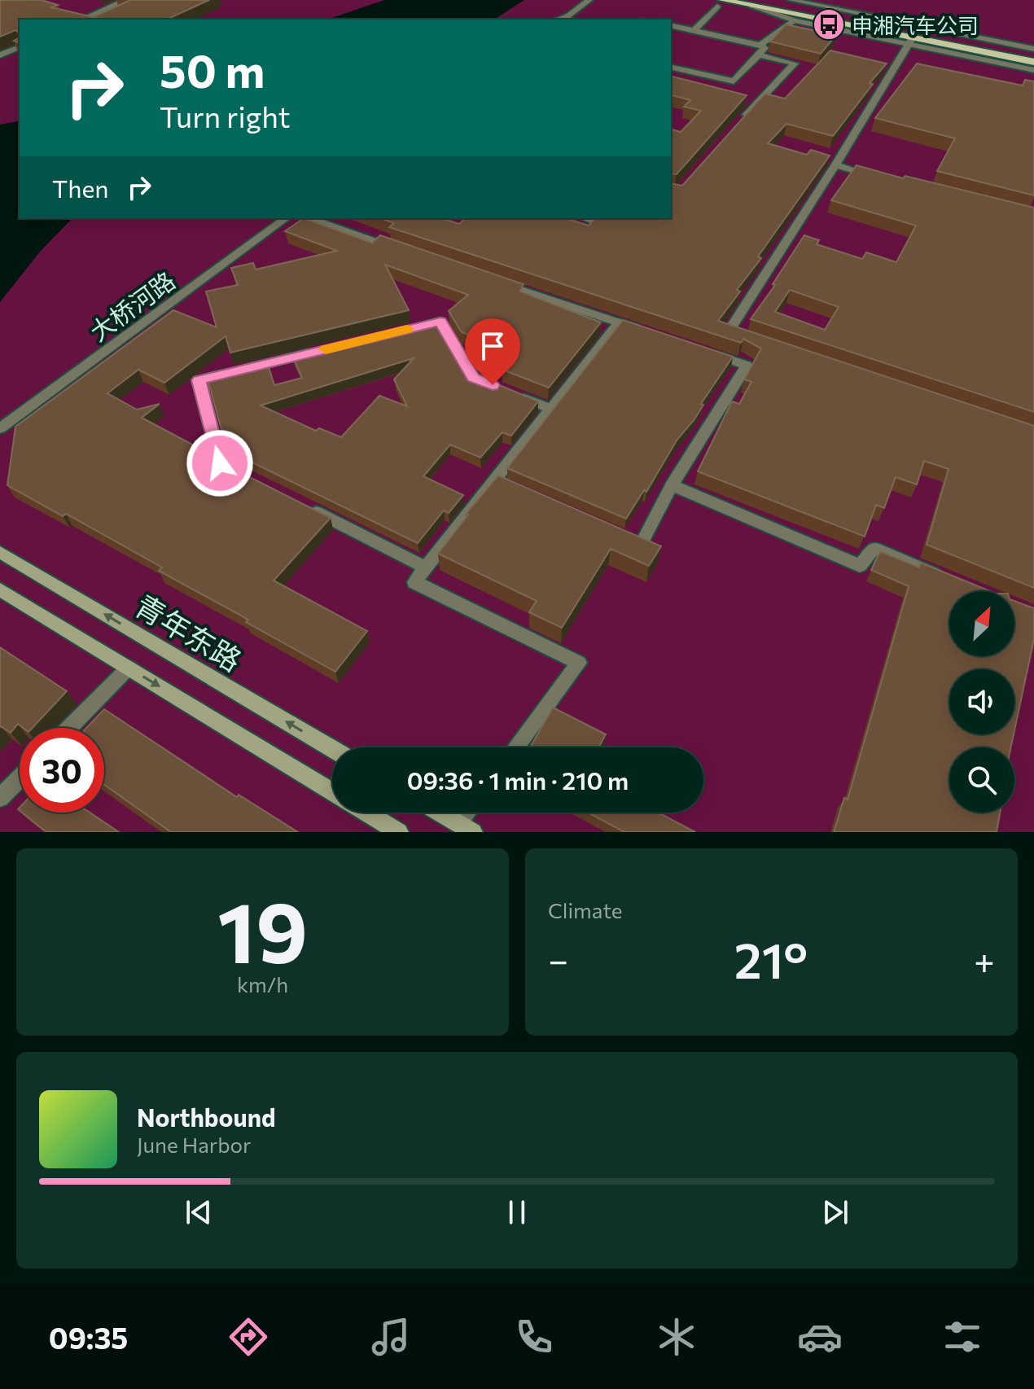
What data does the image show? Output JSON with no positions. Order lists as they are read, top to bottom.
{
  "streets": {
    "main road": ["青年东路"],
    "street": ["大桥河路"]
  },
  "places": {
    "bus stop": ["申湘汽车公司"]
  },
  "north": "top right",
  "page": {
    "turn": ["50 m", "Turn right"],
    "then": "Then",
    "limit": "30",
    "trip": "09:36 · 1 min · 210 m",
    "tile": [
      ["19", "km/h"],
      "Climate"
    ],
    "heat": ["−", "21°", "+"],
    "song": ["Northbound", "June Harbor"],
    "tabs": "09:35"
  }
}
